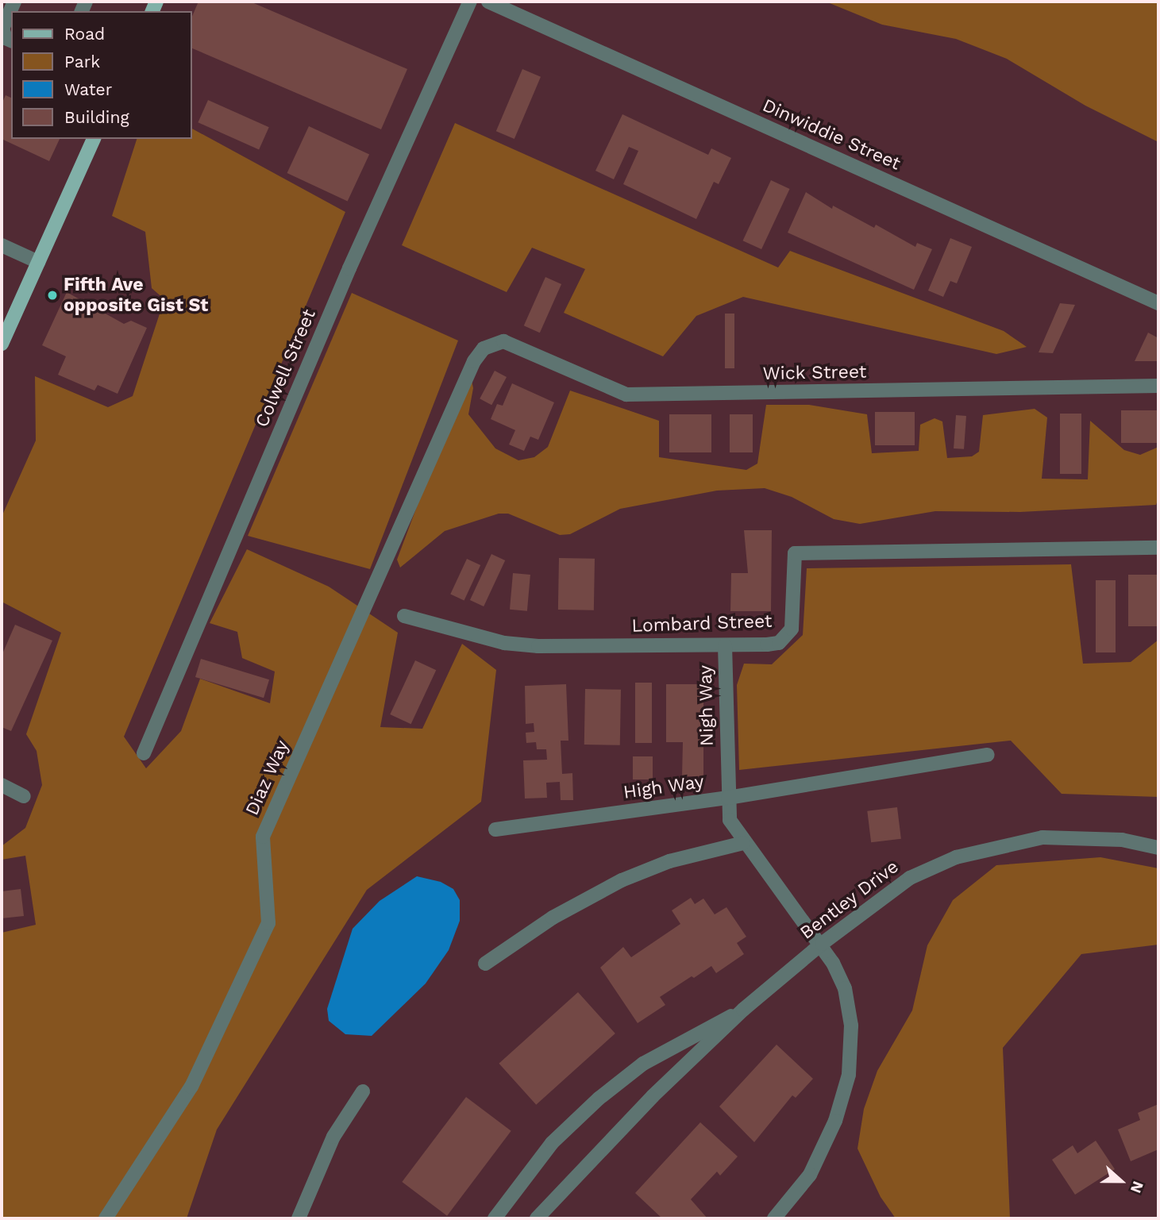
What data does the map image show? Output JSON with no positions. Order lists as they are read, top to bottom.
{
  "streets": {
    "street": [
      "Dinwiddie Street",
      "Colwell Street",
      "Wick Street",
      "Lombard Street",
      "Nigh Way",
      "Diaz Way",
      "High Way",
      "Bentley Drive"
    ]
  },
  "crossings": [
    ["Wick Street", "Diaz Way"],
    ["Lombard Street", "Nigh Way"],
    ["Nigh Way", "High Way"],
    ["High Way", "Bentley Drive"]
  ],
  "places": ["Fifth Ave opposite Gist St"],
  "legend": [
    "Road",
    "Park",
    "Water",
    "Building"
  ],
  "north": "right"
}
